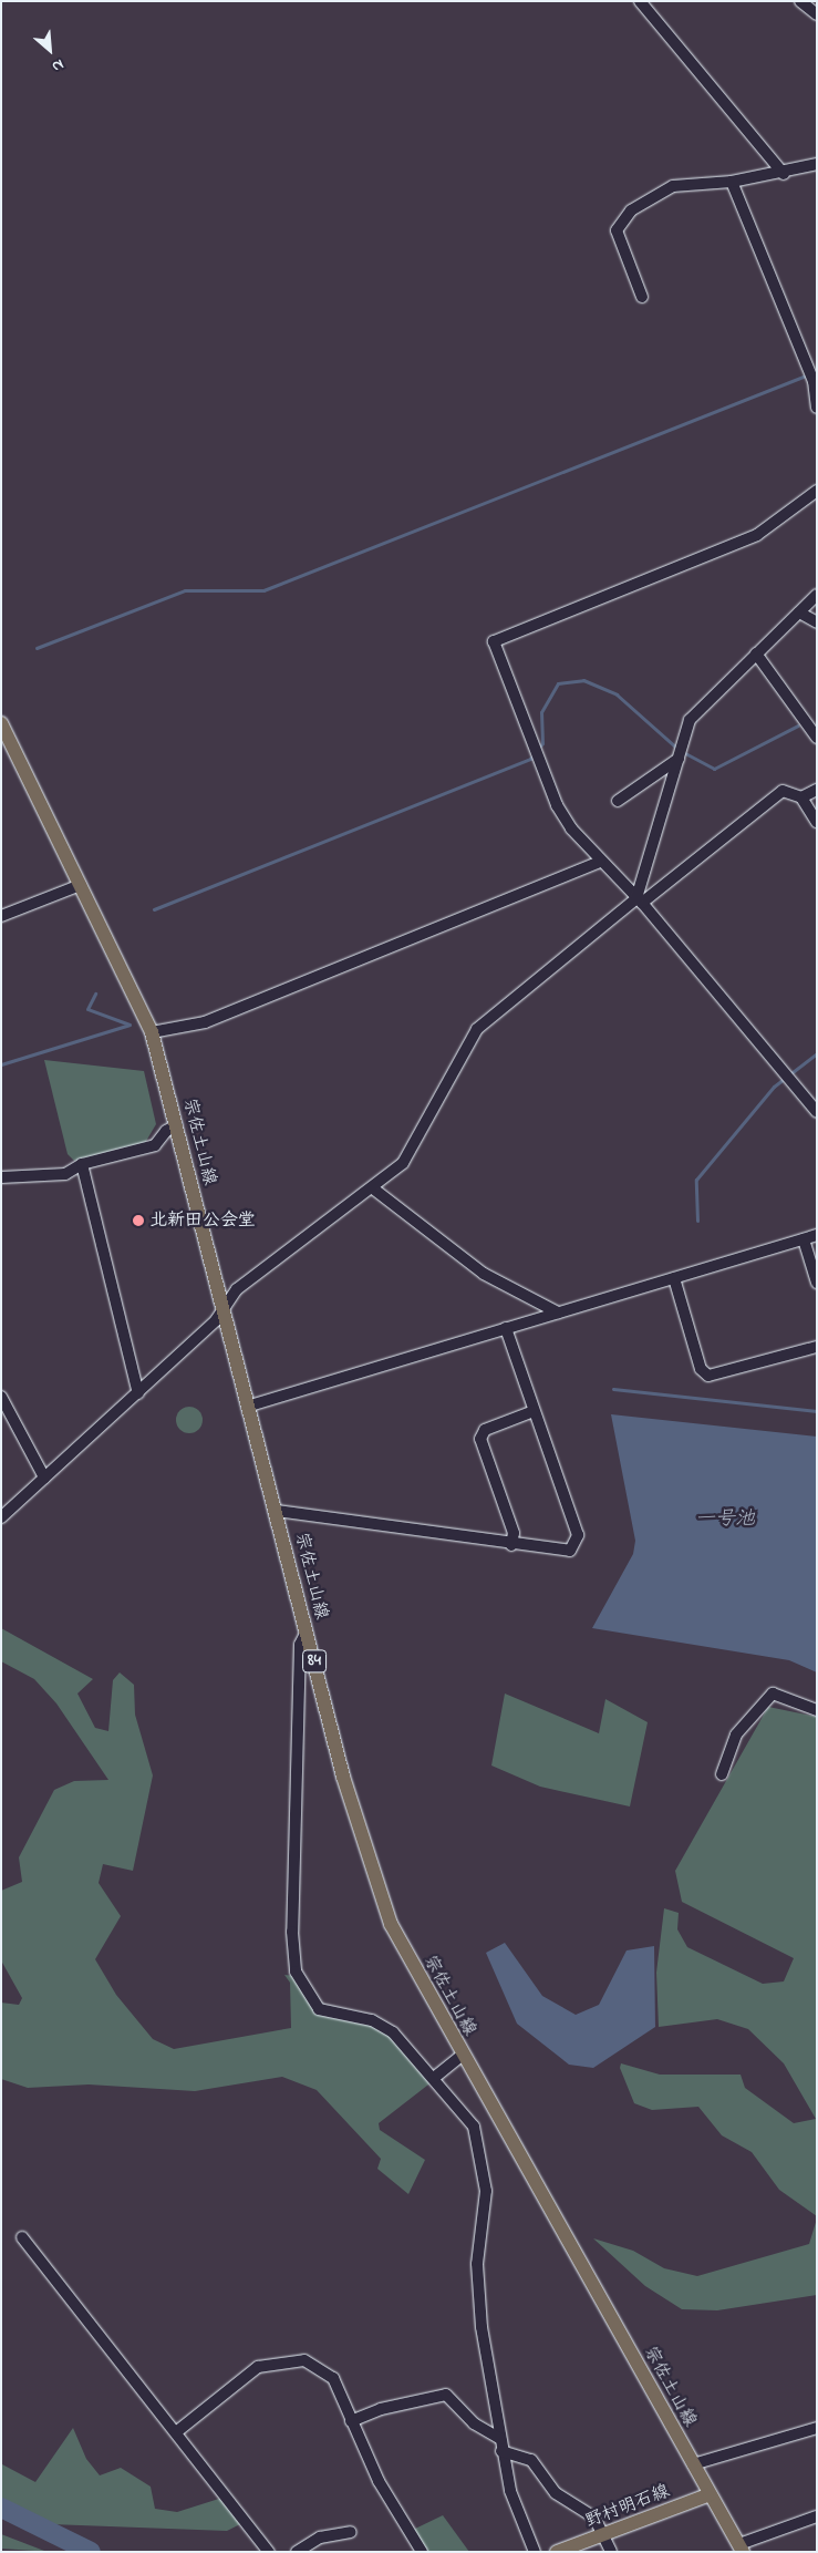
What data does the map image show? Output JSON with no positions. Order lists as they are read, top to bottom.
{
  "streets": {
    "main road": ["宗佐土山線", "84", "野村明石線"]
  },
  "crossings": [
    ["宗佐土山線", "野村明石線"]
  ],
  "water": ["一号池"],
  "places": ["北新田公会堂"],
  "north": "bottom right"
}
